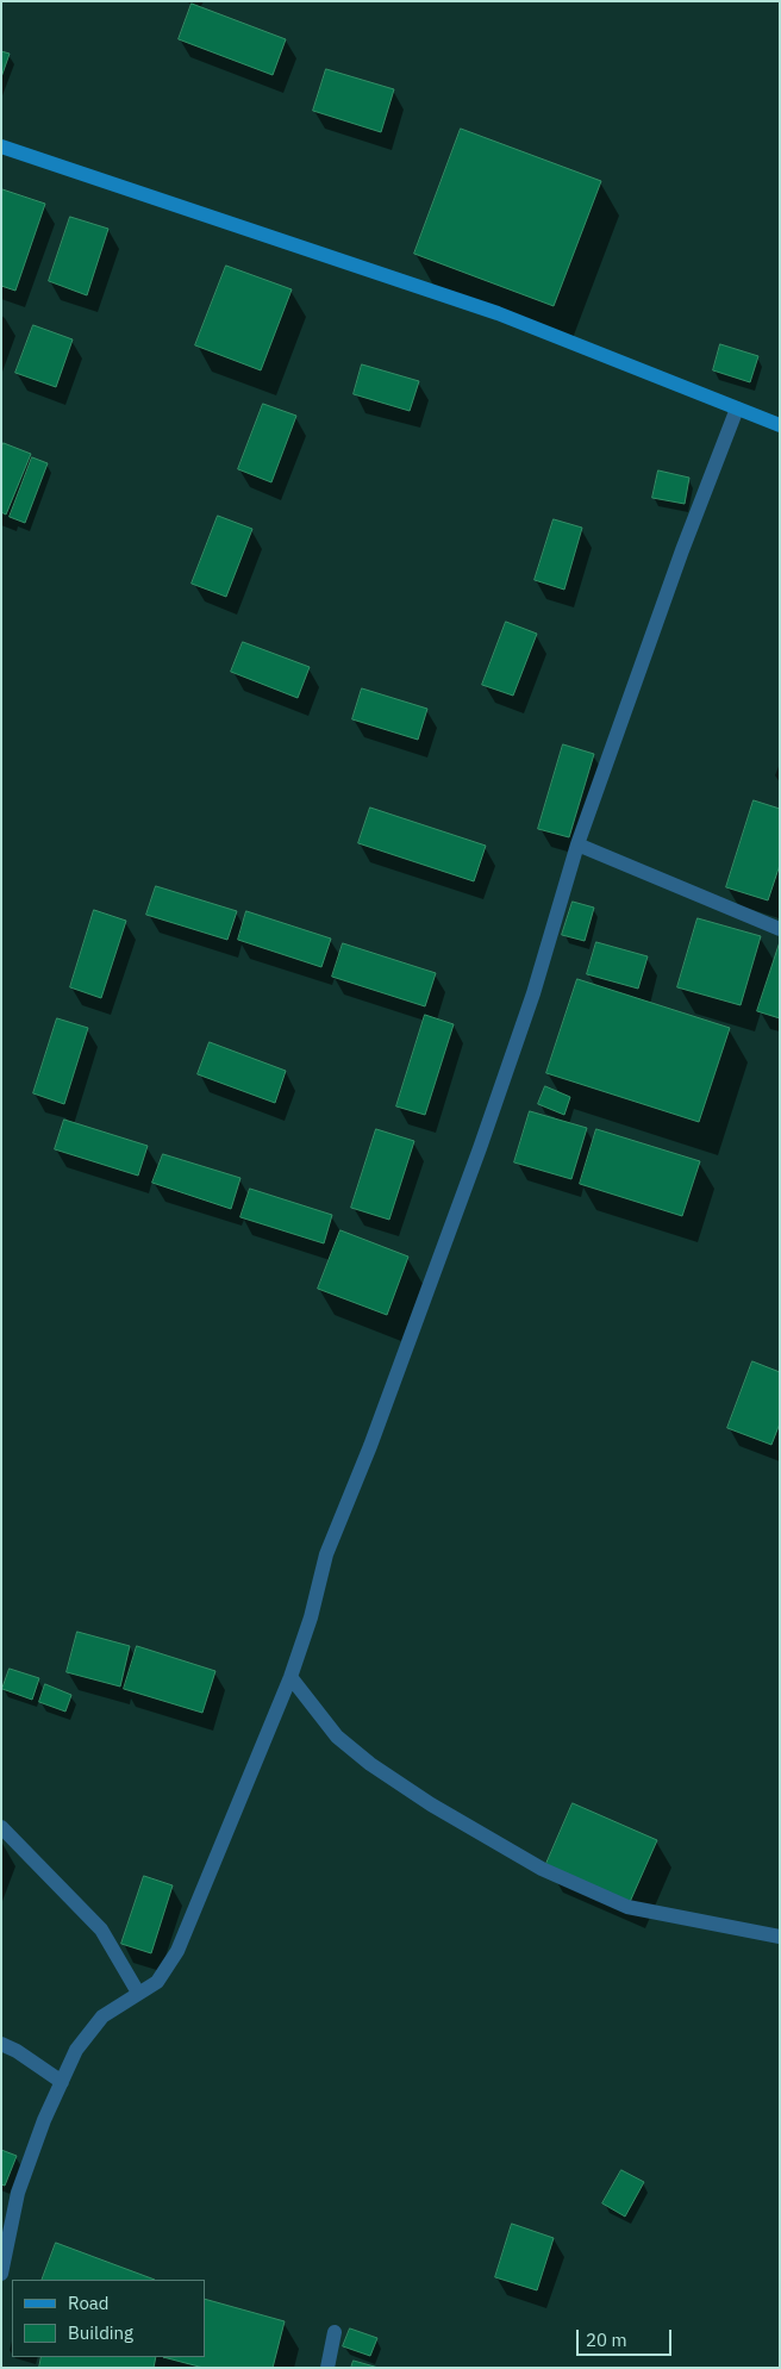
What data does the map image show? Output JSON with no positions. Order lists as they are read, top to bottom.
{
  "legend": ["Road", "Building"],
  "scale_bar": "20 m"
}
